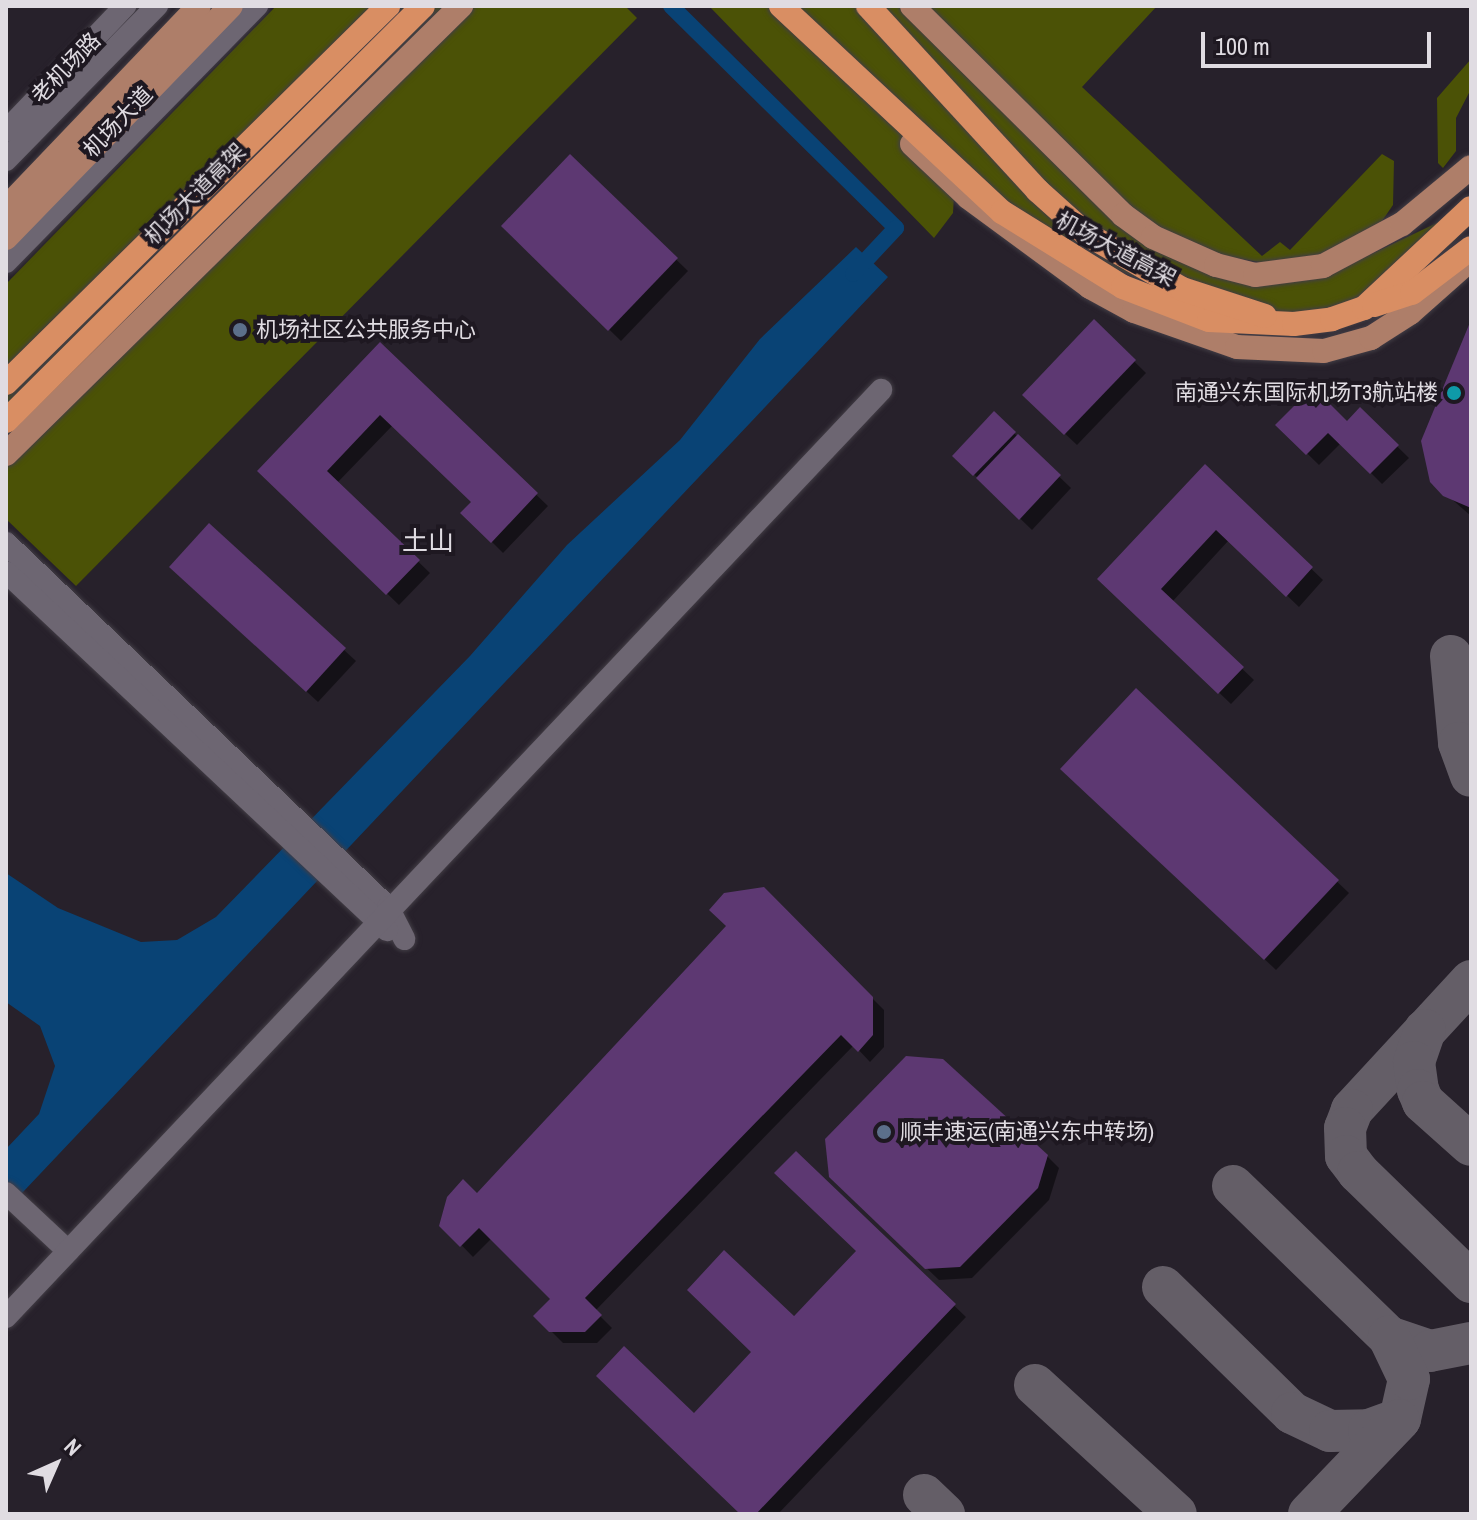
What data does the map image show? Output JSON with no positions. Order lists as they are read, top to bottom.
{
  "streets": {
    "highway": ["机场大道高架"],
    "main road": ["机场大道"],
    "street": ["老机场路"]
  },
  "districts": ["土山"],
  "places": ["机场社区公共服务中心", "南通兴东国际机场T3航站楼", "顺丰速运(南通兴东中转场)"],
  "scale_bar": "100 m",
  "north": "top right"
}
